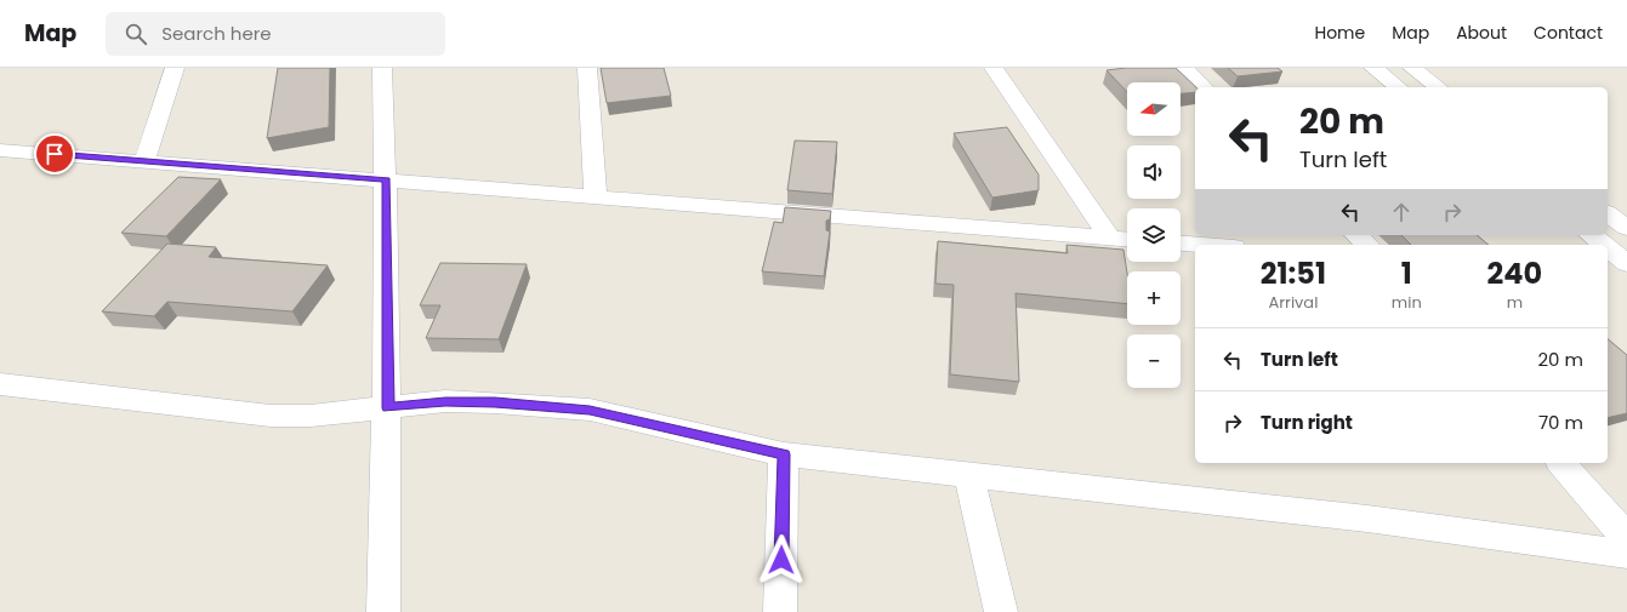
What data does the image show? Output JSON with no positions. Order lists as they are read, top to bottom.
{
  "north": "left",
  "page": {
    "header": "Map",
    "search": "Search here",
    "nav": [
      "Home",
      "Map",
      "About",
      "Contact"
    ],
    "map_buttons": ["+", "−"],
    "turn": ["20 m", "Turn left"],
    "eta": [
      "21:51",
      "Arrival",
      "1",
      "min",
      "240",
      "m"
    ],
    "list": [
      {
        "name": "Turn left",
        "value": "20 m"
      },
      {
        "name": "Turn right",
        "value": "70 m"
      }
    ]
  }
}
